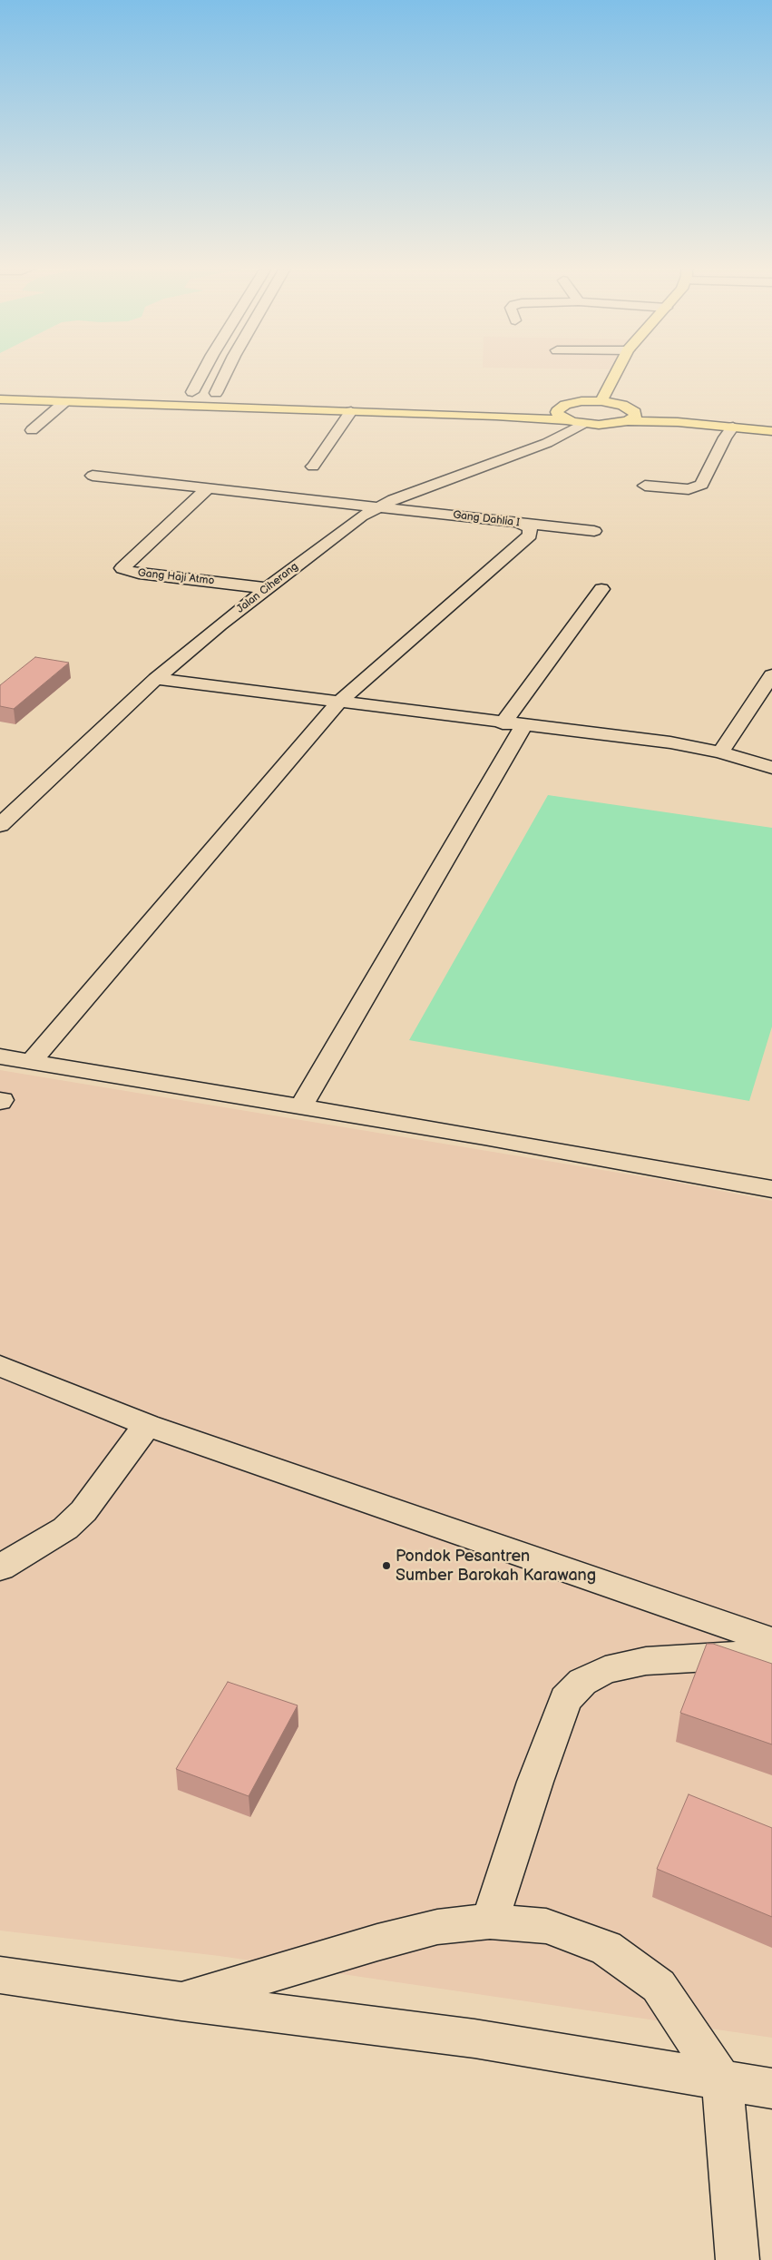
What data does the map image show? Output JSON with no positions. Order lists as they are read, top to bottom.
{
  "streets": {
    "street": ["Gang Dahlia I", "Gang Haji Atmo", "Jalan Ciherang"]
  },
  "crossings": [
    ["Gang Dahlia I", "Gang Haji Atmo"],
    ["Gang Dahlia I", "Jalan Ciherang"],
    ["Gang Haji Atmo", "Jalan Ciherang"]
  ],
  "places": ["Pondok Pesantren Sumber Barokah Karawang"]
}
